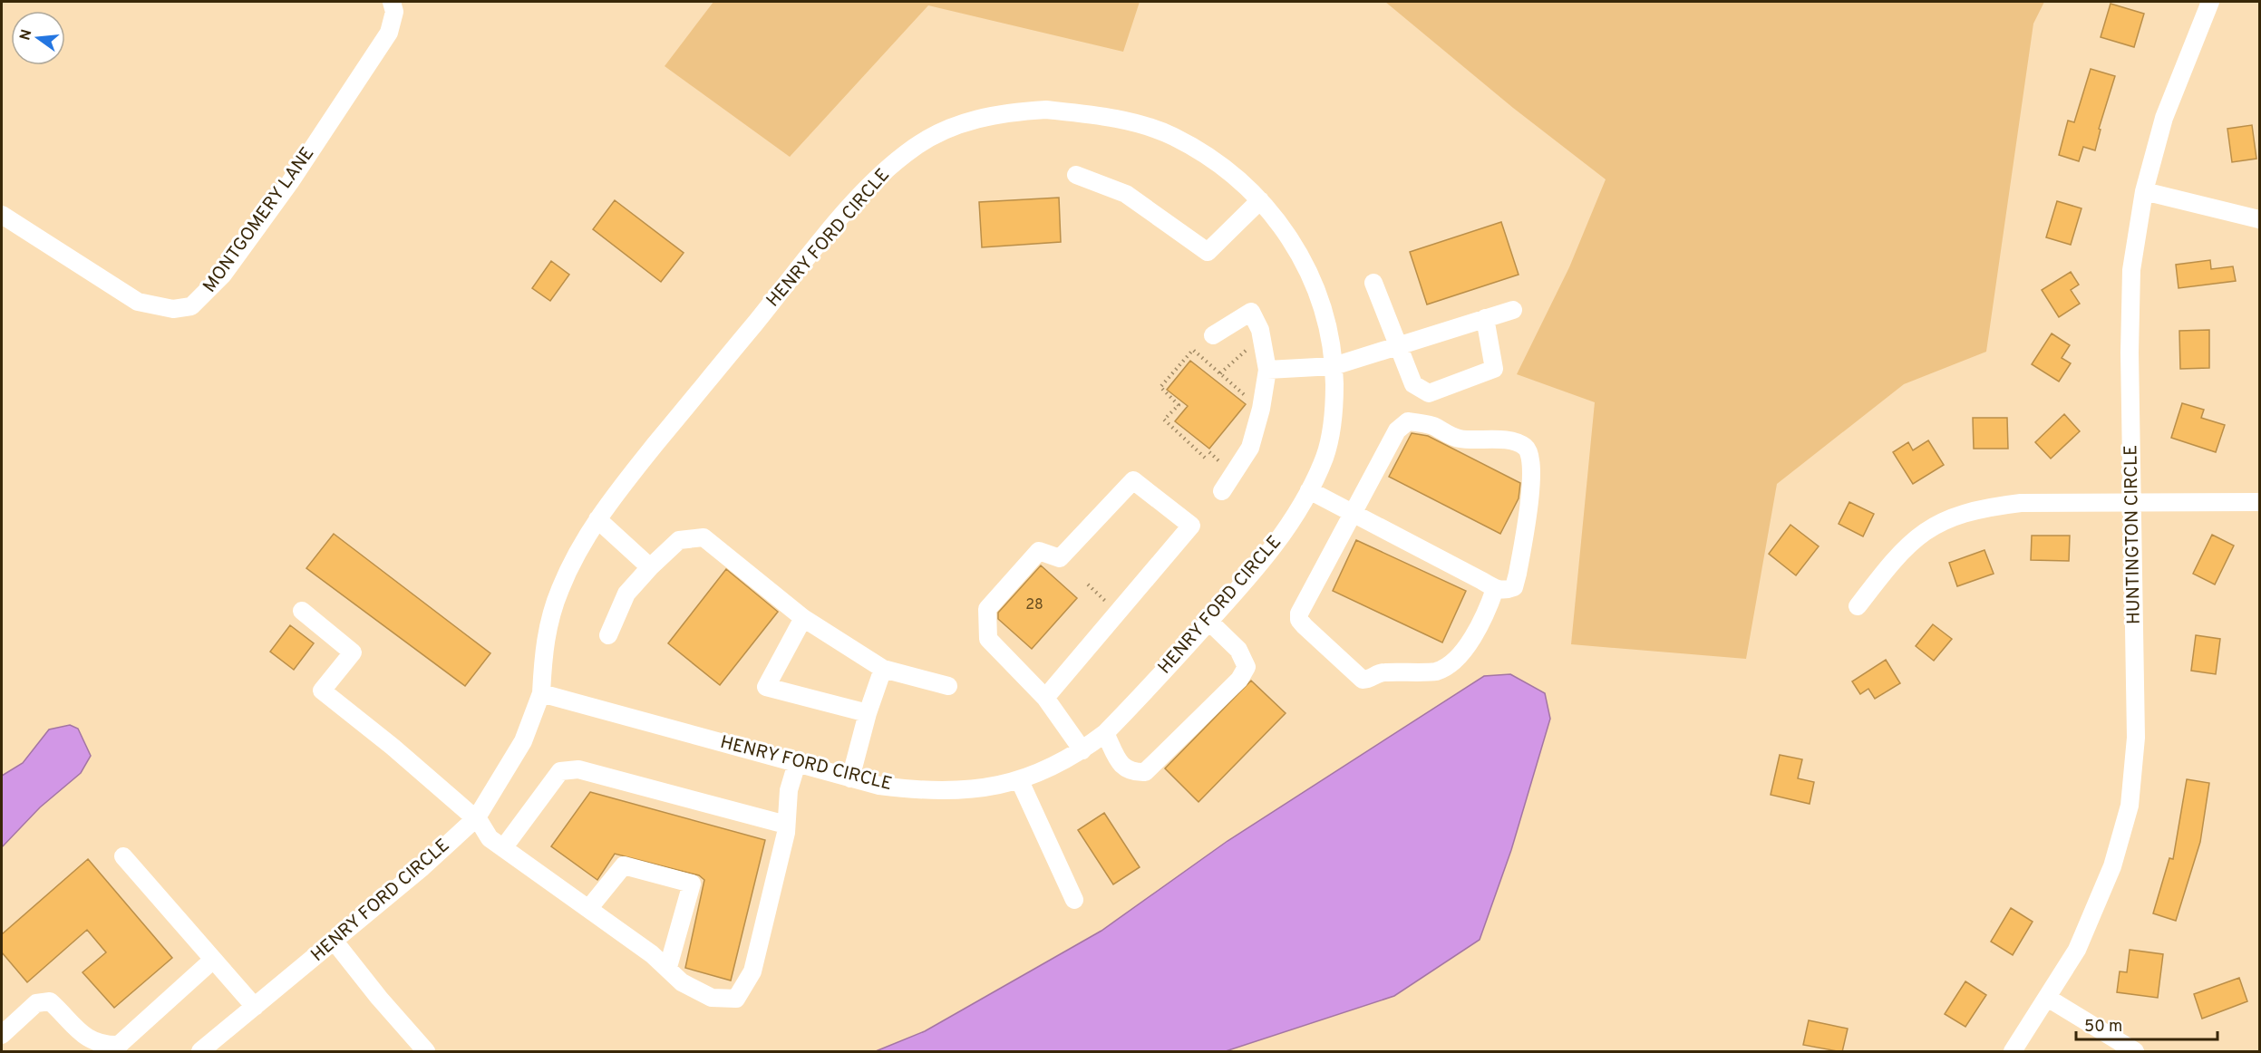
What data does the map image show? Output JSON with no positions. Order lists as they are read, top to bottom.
{
  "streets": {
    "street": ["MONTGOMERY LANE", "HENRY FORD CIRCLE", "HUNTINGTON CIRCLE"]
  },
  "house_numbers": ["28"],
  "scale_bar": "50 m",
  "north": "left"
}
